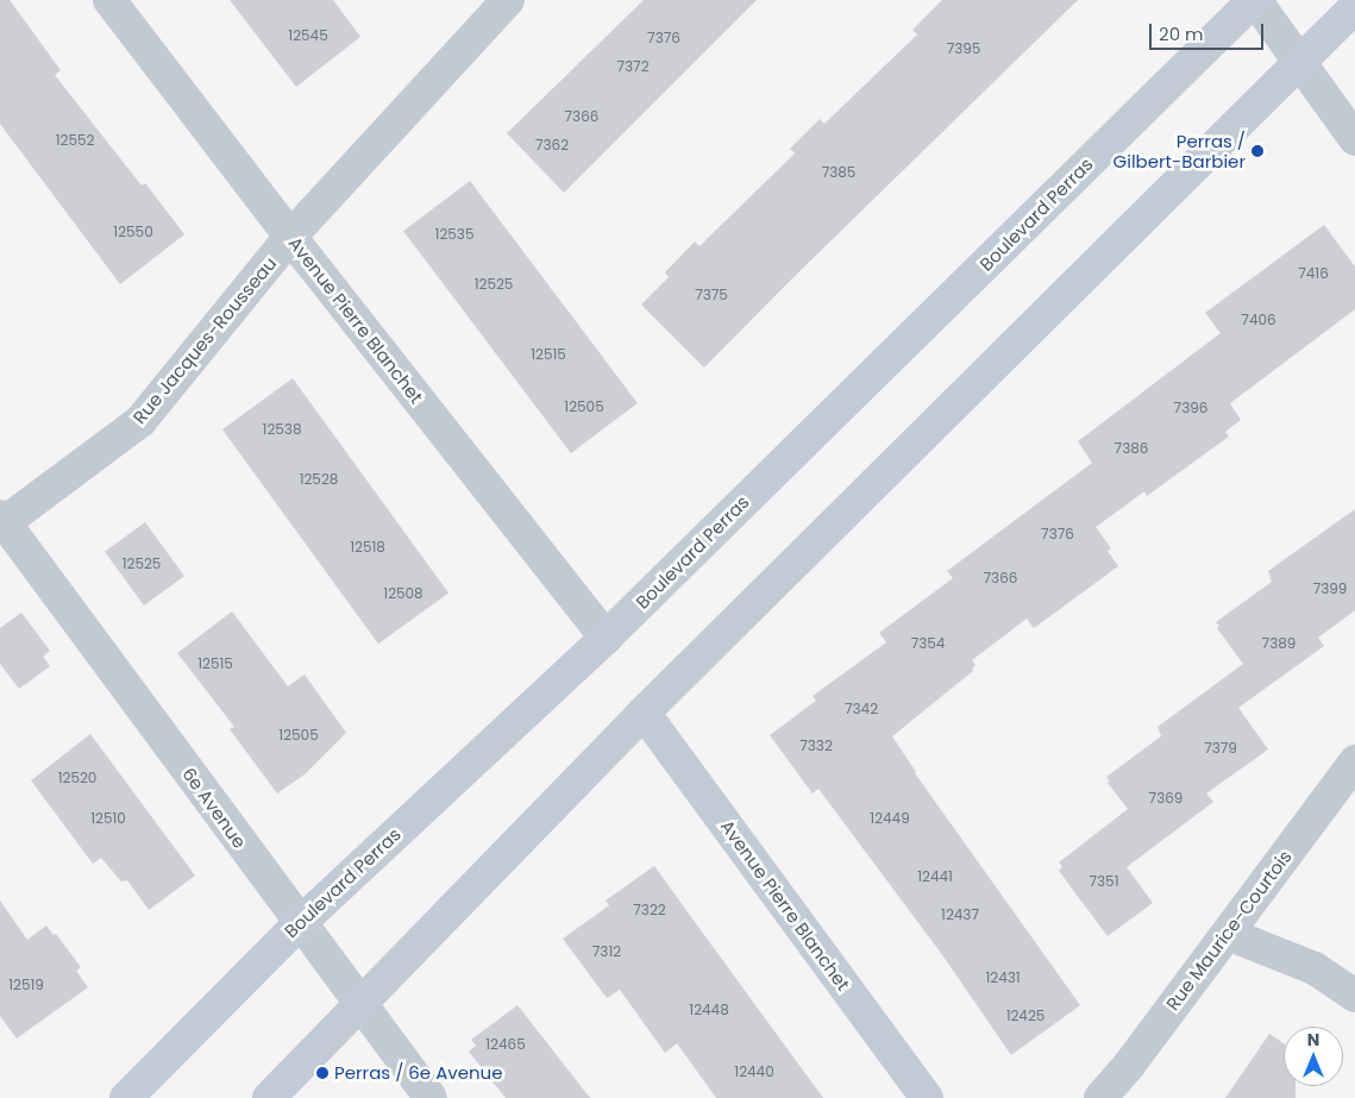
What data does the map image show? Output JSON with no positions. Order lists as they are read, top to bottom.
{
  "streets": {
    "main road": ["Boulevard Perras", "Avenue Pierre Blanchet"],
    "street": ["Rue Jacques-Rousseau", "6e Avenue", "Rue Maurice-Courtois"]
  },
  "crossings": [
    ["Boulevard Perras", "Avenue Pierre Blanchet"],
    ["Boulevard Perras", "6e Avenue"],
    ["Avenue Pierre Blanchet", "Rue Jacques-Rousseau"],
    ["Rue Jacques-Rousseau", "6e Avenue"]
  ],
  "places": ["Perras / Gilbert-Barbier", "Perras / 6e Avenue"],
  "house_numbers": [
    "12545",
    "7376",
    "7395",
    "7372",
    "7366",
    "12552",
    "7362",
    "7385",
    "12550",
    "12535",
    "7416",
    "12525",
    "7375",
    "7406",
    "12515",
    "12505",
    "7396",
    "12538",
    "7386",
    "12528",
    "7376",
    "12518",
    "12525",
    "7366",
    "7399",
    "12508",
    "7354",
    "7389",
    "12515",
    "7342",
    "12505",
    "7332",
    "7379",
    "12520",
    "7369",
    "12510",
    "12449",
    "12441",
    "7351",
    "7322",
    "12437",
    "7312",
    "12431",
    "12519",
    "12448",
    "12425",
    "12465",
    "12440"
  ],
  "scale_bar": "20 m",
  "north": "top"
}
